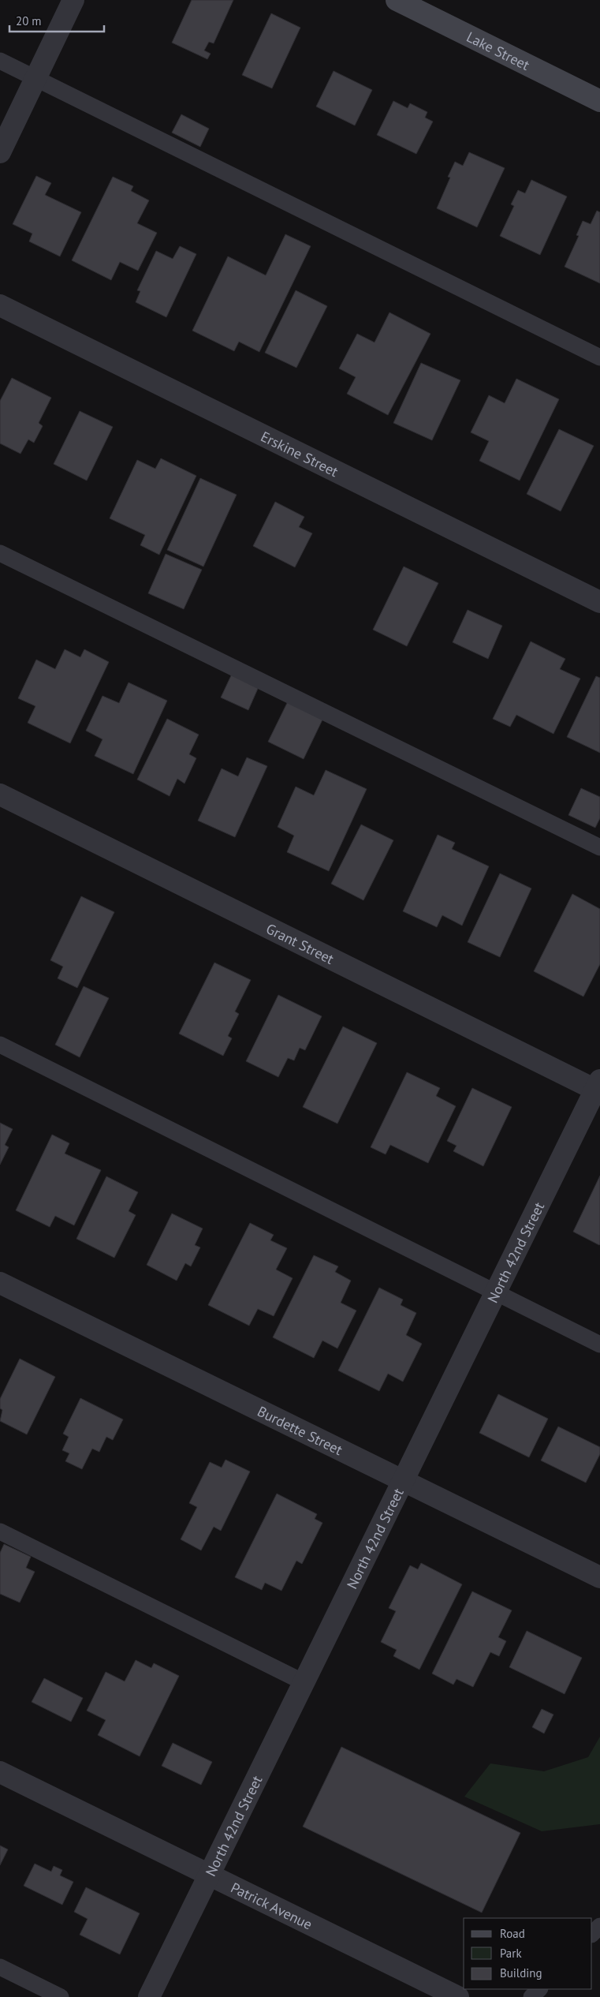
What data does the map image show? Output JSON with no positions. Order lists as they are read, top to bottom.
{
  "streets": {
    "main road": ["Lake Street"],
    "street": [
      "Erskine Street",
      "Grant Street",
      "North 42nd Street",
      "Burdette Street",
      "Patrick Avenue"
    ]
  },
  "crossings": [
    ["Grant Street", "North 42nd Street"],
    ["North 42nd Street", "Burdette Street"],
    ["North 42nd Street", "Patrick Avenue"]
  ],
  "legend": ["Road", "Park", "Building"],
  "scale_bar": "20 m"
}
